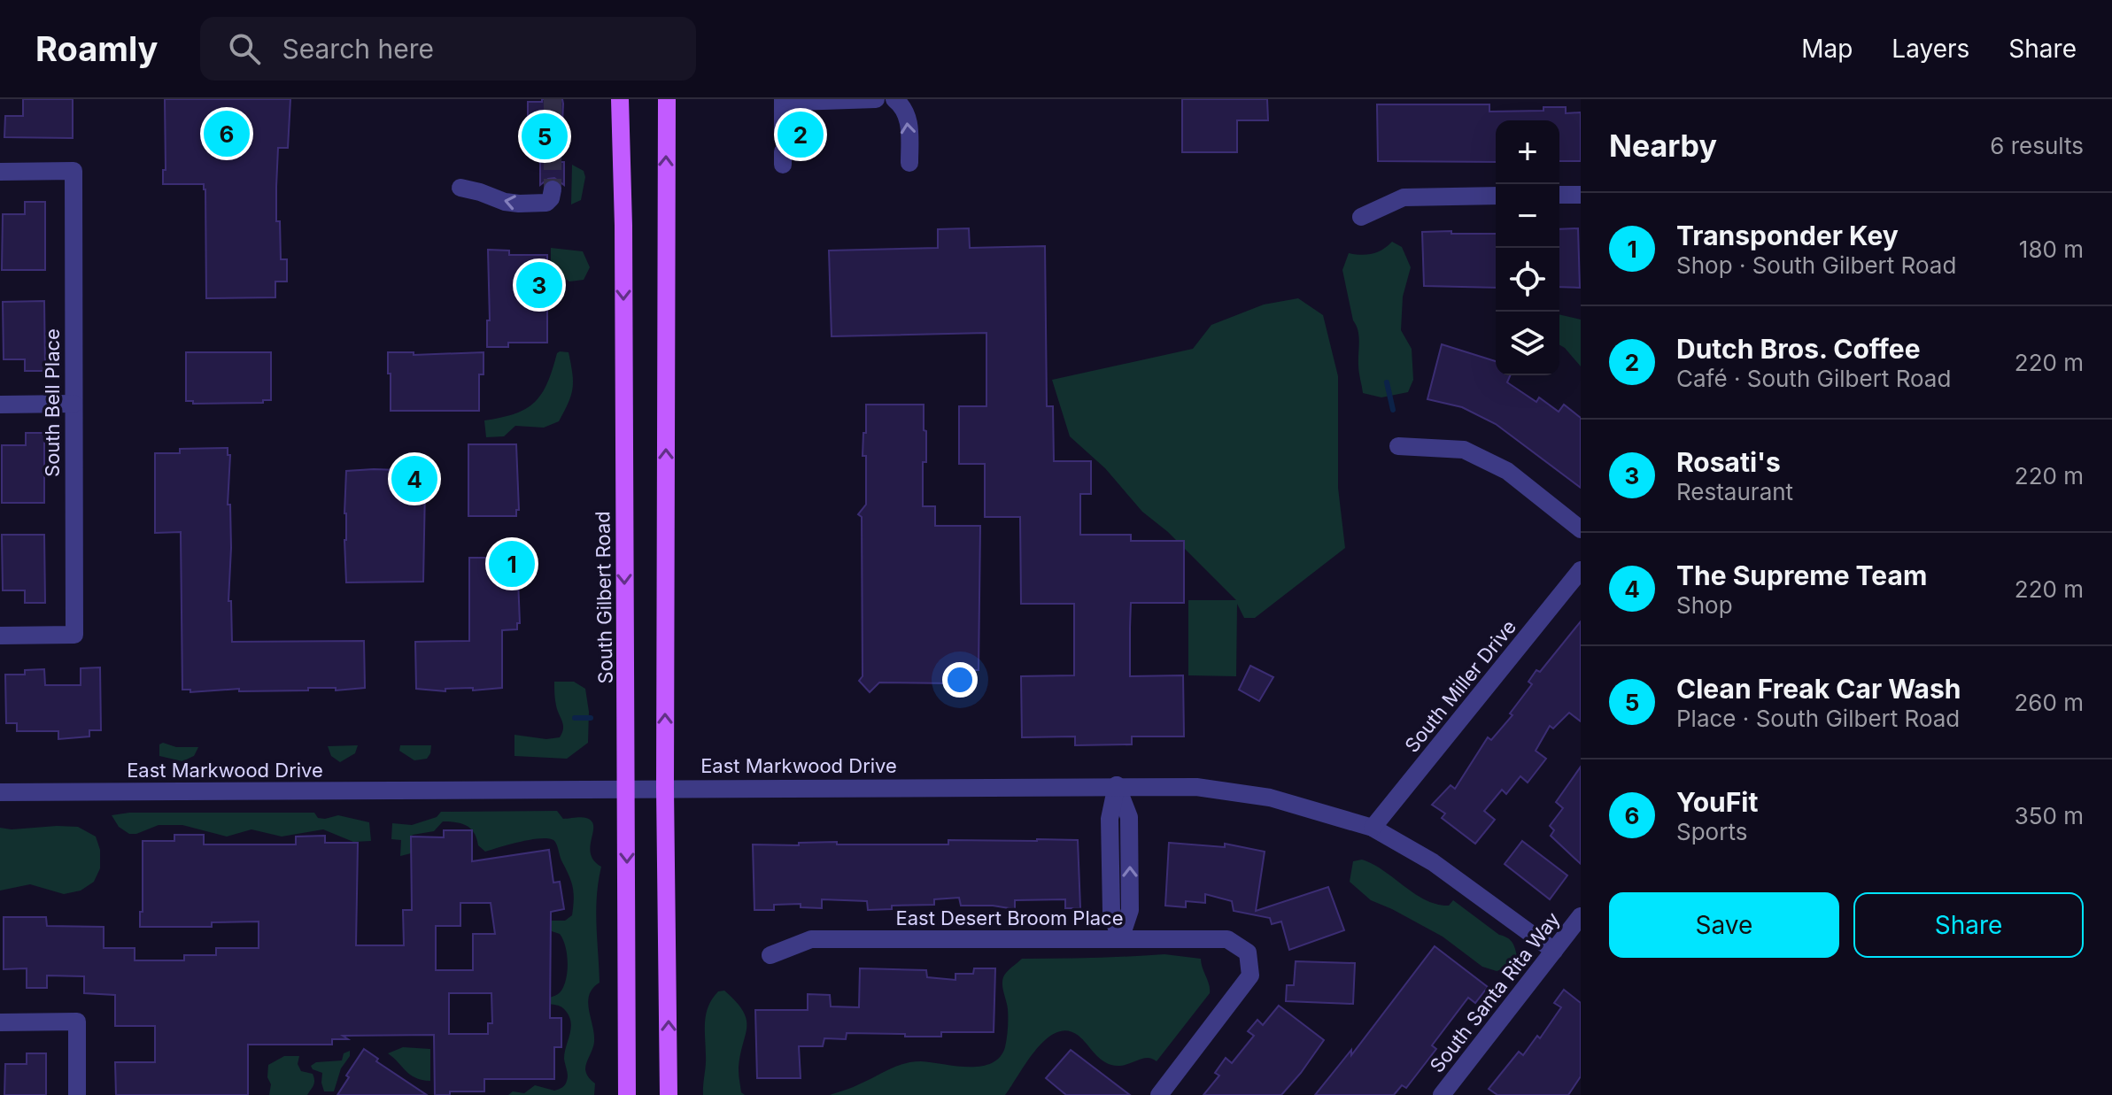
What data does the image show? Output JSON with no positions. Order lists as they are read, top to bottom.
{
  "streets": {
    "main road": ["South Gilbert Road"],
    "street": [
      "South Bell Place",
      "South Miller Drive",
      "East Markwood Drive",
      "East Desert Broom Place",
      "South Santa Rita Way"
    ]
  },
  "crossings": [
    ["South Gilbert Road", "East Markwood Drive"],
    ["South Miller Drive", "East Markwood Drive"],
    ["East Markwood Drive", "South Santa Rita Way"]
  ],
  "page": {
    "header": "Roamly",
    "search": "Search here",
    "nav": ["Map", "Layers", "Share"],
    "heading": ["Nearby", "6 results"],
    "pins": [
      "6",
      "2",
      "5",
      "3",
      "4",
      "1"
    ],
    "map_buttons": ["+", "−"],
    "list": [
      {
        "mark": "1",
        "name": "Transponder Key",
        "note": "Shop · South Gilbert Road",
        "value": "180 m"
      },
      {
        "mark": "2",
        "name": "Dutch Bros. Coffee",
        "note": "Café · South Gilbert Road",
        "value": "220 m"
      },
      {
        "mark": "3",
        "name": "Rosati's",
        "note": "Restaurant",
        "value": "220 m"
      },
      {
        "mark": "4",
        "name": "The Supreme Team",
        "note": "Shop",
        "value": "220 m"
      },
      {
        "mark": "5",
        "name": "Clean Freak Car Wash",
        "note": "Place · South Gilbert Road",
        "value": "260 m"
      },
      {
        "mark": "6",
        "name": "YouFit",
        "note": "Sports",
        "value": "350 m"
      }
    ],
    "buttons": ["Save", "Share"]
  }
}
